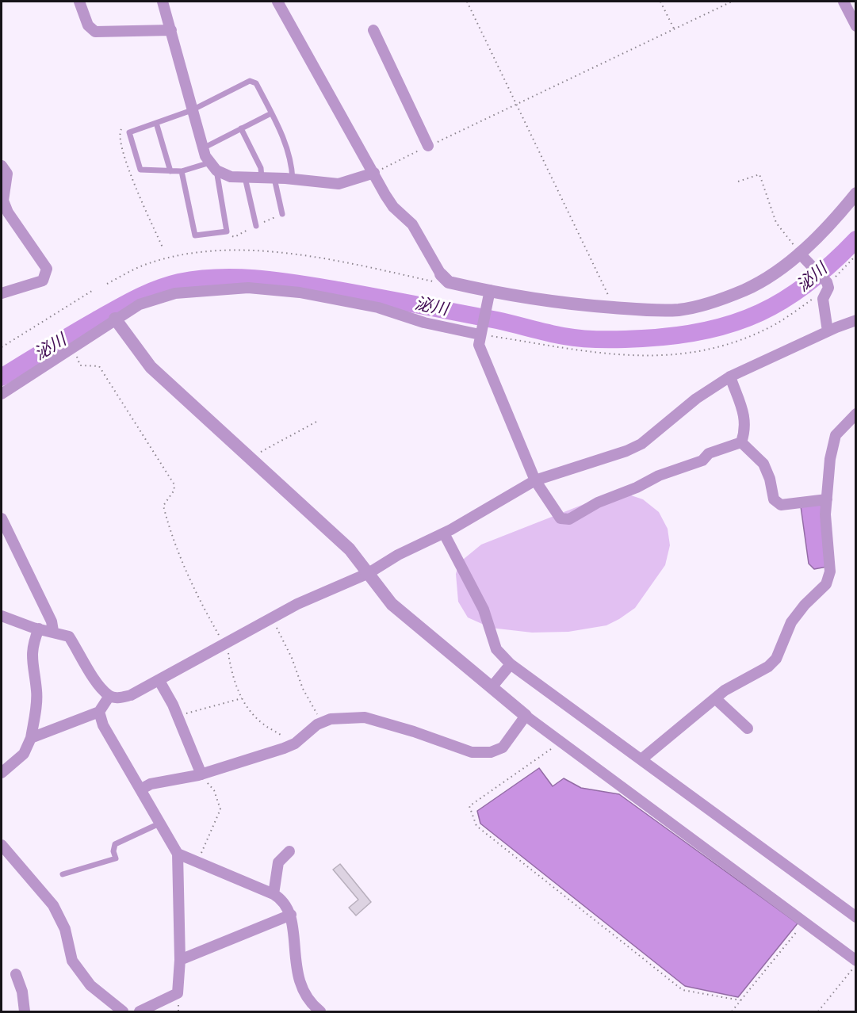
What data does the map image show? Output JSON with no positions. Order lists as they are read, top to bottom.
{
  "water": ["泌川"]
}
